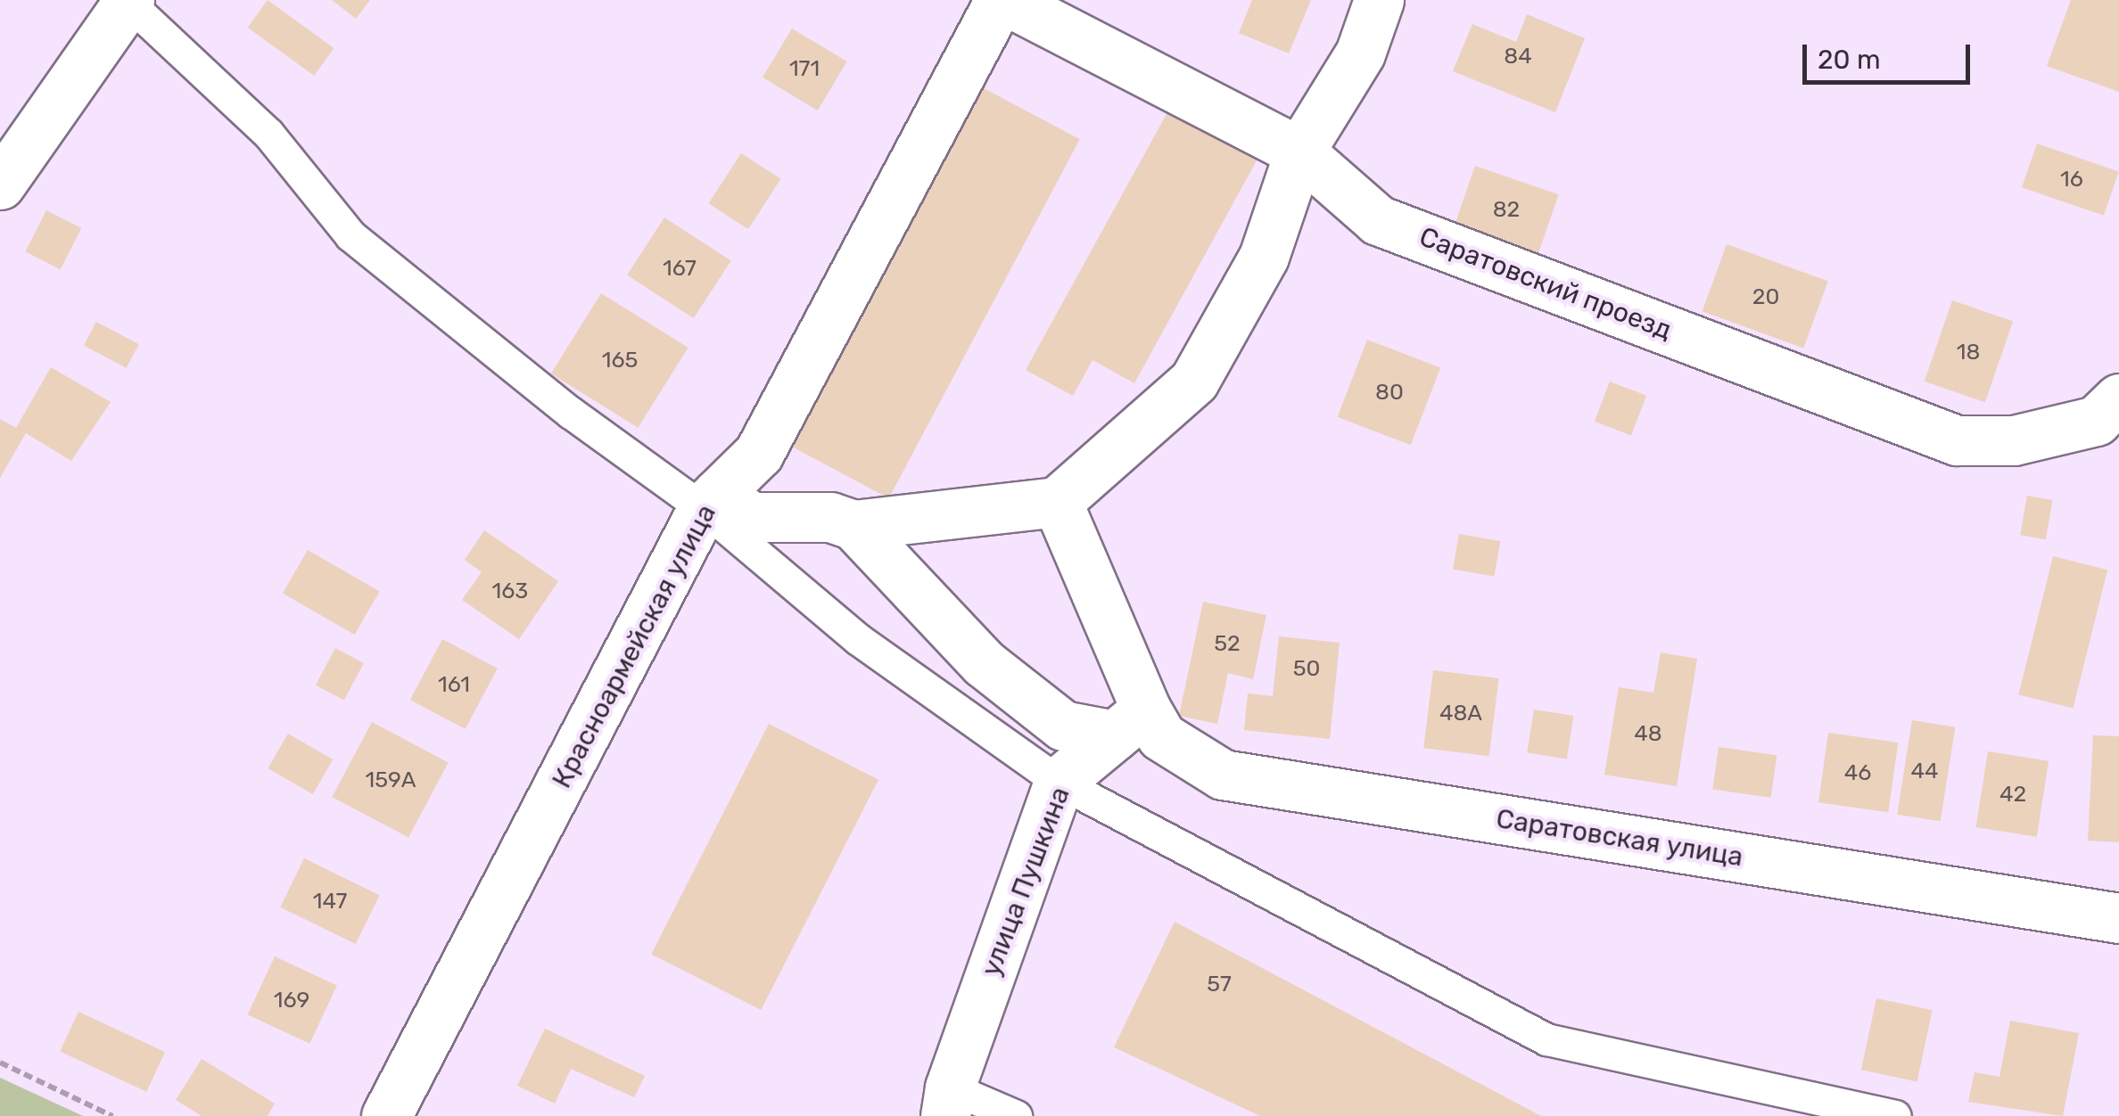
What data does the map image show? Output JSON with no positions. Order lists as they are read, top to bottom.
{
  "streets": {
    "street": [
      "Саратовский проезд",
      "Красноармейская улица",
      "Саратовская улица",
      "улица Пушкина"
    ]
  },
  "crossings": [
    ["Саратовский проезд", "Красноармейская улица"],
    ["Саратовская улица", "улица Пушкина"]
  ],
  "house_numbers": [
    "84",
    "171",
    "16",
    "82",
    "167",
    "20",
    "18",
    "165",
    "80",
    "163",
    "52",
    "50",
    "161",
    "48А",
    "48",
    "44",
    "46",
    "159А",
    "42",
    "147",
    "57",
    "169"
  ],
  "scale_bar": "20 m"
}
